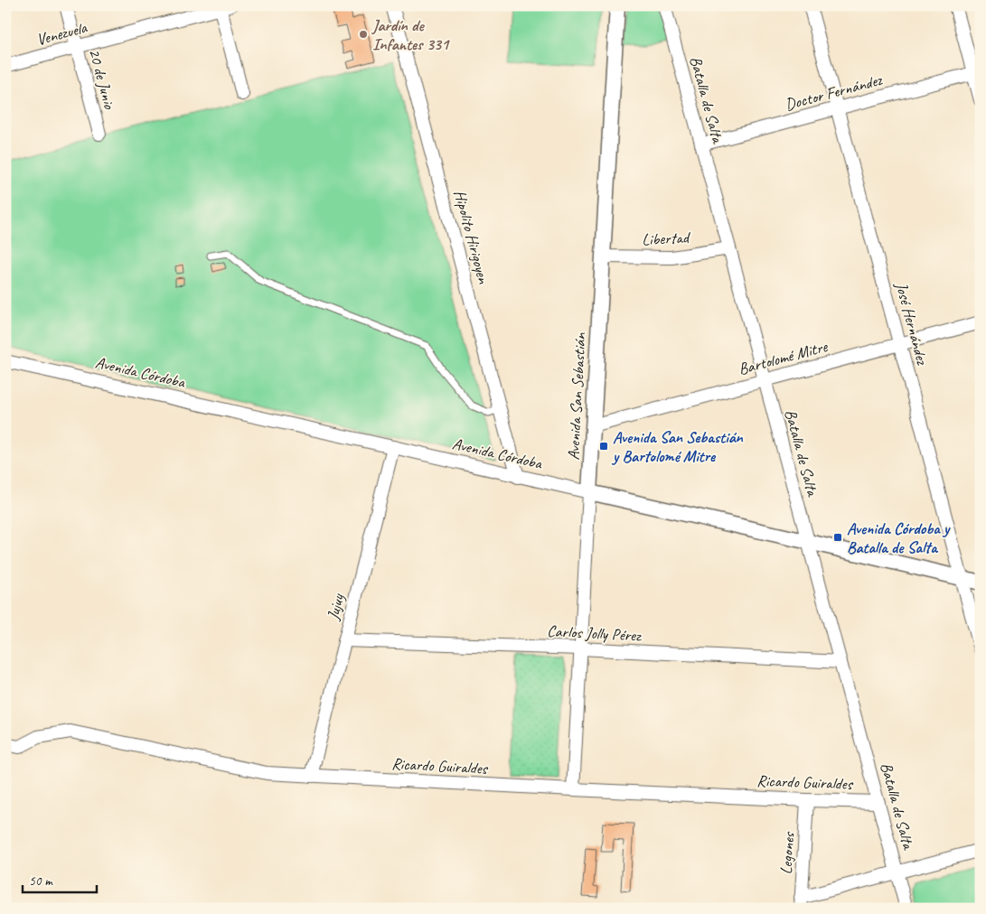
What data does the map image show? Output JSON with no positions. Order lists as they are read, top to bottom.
{
  "streets": {
    "street": [
      "Venezuela",
      "20 de Junio",
      "Doctor Fernández",
      "Batalla de Salta",
      "Hipolito Hirigoyen",
      "Libertad",
      "José Hernández",
      "Bartolomé Mitre",
      "Avenida Córdoba",
      "Avenida San Sebastián",
      "Jujuy",
      "Carlos Jolly Pérez",
      "Ricardo Guiraldes",
      "Legones"
    ]
  },
  "crossings": [
    ["Venezuela", "20 de Junio"],
    ["Doctor Fernández", "Batalla de Salta"],
    ["Doctor Fernández", "José Hernández"],
    ["Batalla de Salta", "Libertad"],
    ["Batalla de Salta", "Bartolomé Mitre"],
    ["Batalla de Salta", "Avenida Córdoba"],
    ["Batalla de Salta", "Carlos Jolly Pérez"],
    ["Batalla de Salta", "Ricardo Guiraldes"],
    ["Hipolito Hirigoyen", "Avenida Córdoba"],
    ["Libertad", "Avenida San Sebastián"],
    ["José Hernández", "Bartolomé Mitre"],
    ["José Hernández", "Avenida Córdoba"],
    ["Bartolomé Mitre", "Avenida San Sebastián"],
    ["Avenida Córdoba", "Avenida San Sebastián"],
    ["Avenida Córdoba", "Jujuy"],
    ["Avenida San Sebastián", "Carlos Jolly Pérez"],
    ["Avenida San Sebastián", "Ricardo Guiraldes"],
    ["Jujuy", "Carlos Jolly Pérez"],
    ["Jujuy", "Ricardo Guiraldes"],
    ["Ricardo Guiraldes", "Legones"]
  ],
  "places": {
    "other": ["Jardín de Infantes 331"],
    "transit": ["Avenida San Sebastián y Bartolomé Mitre", "Avenida Córdoba y Batalla de Salta"]
  },
  "scale_bar": "50 m"
}
